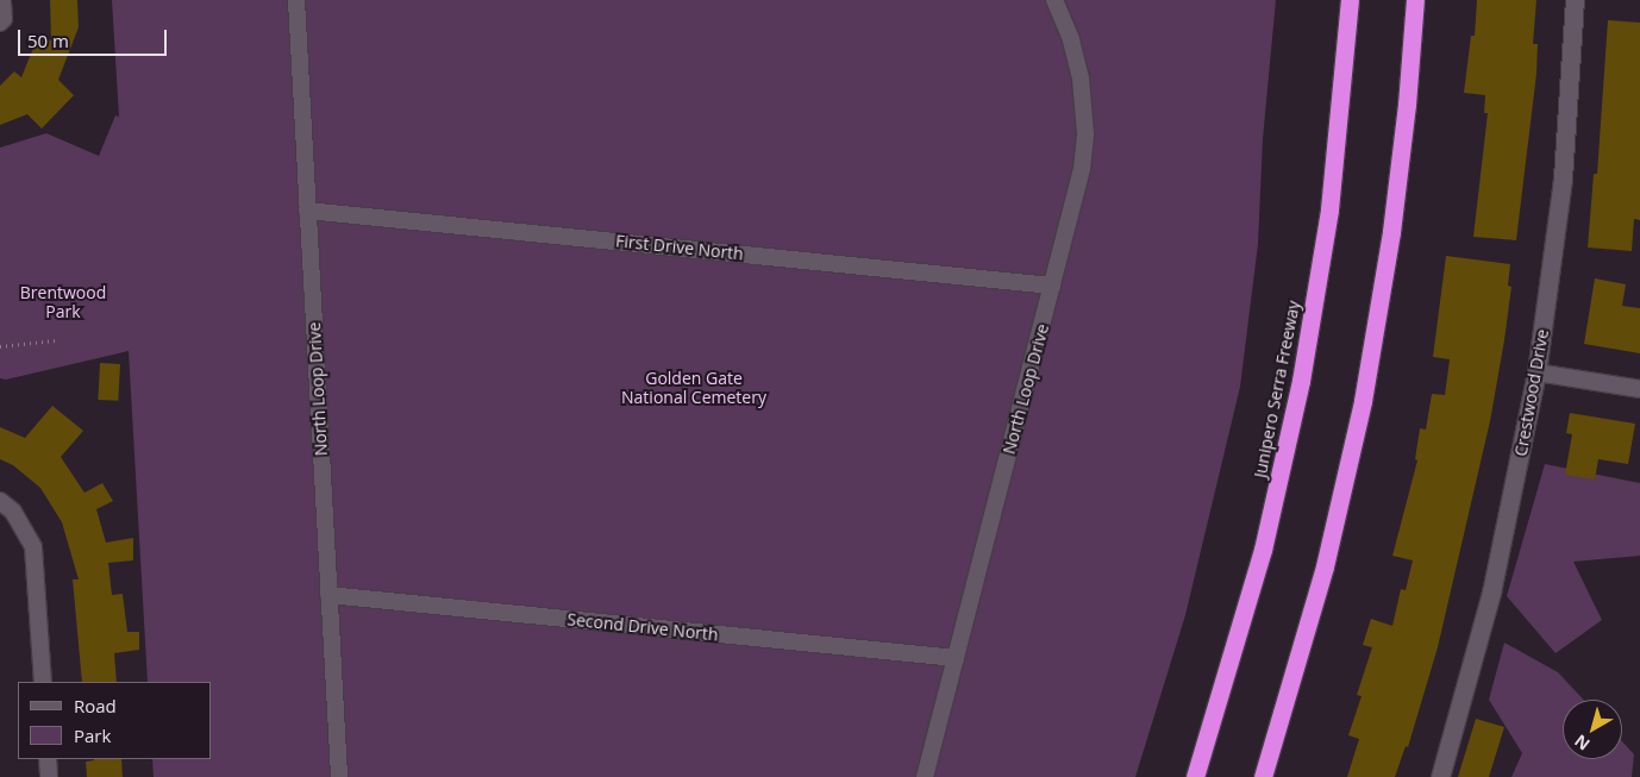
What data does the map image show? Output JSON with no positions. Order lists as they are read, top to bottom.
{
  "streets": {
    "highway": ["Junipero Serra Freeway"],
    "street": [
      "First Drive North",
      "North Loop Drive",
      "Crestwood Drive",
      "Second Drive North"
    ]
  },
  "crossings": [
    ["First Drive North", "North Loop Drive"],
    ["North Loop Drive", "Second Drive North"]
  ],
  "parks": ["Brentwood Park", "Golden Gate National Cemetery"],
  "legend": ["Road", "Park"],
  "scale_bar": "50 m",
  "north": "bottom left"
}
